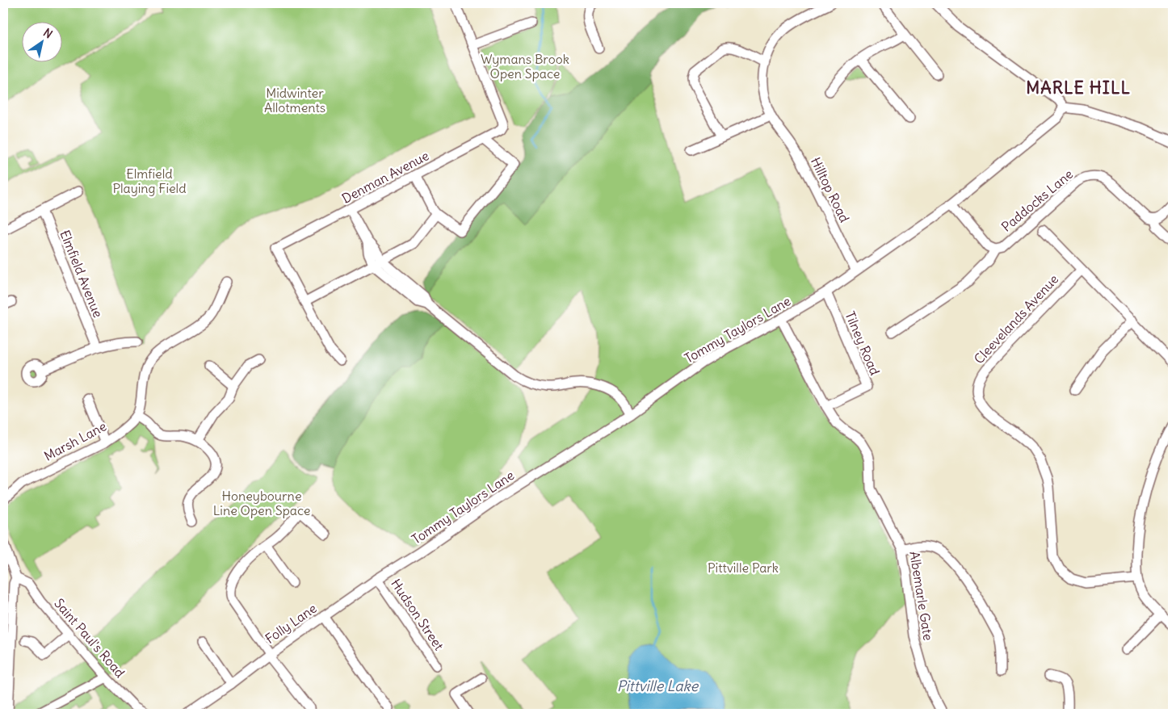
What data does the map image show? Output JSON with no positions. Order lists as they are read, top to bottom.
{
  "streets": {
    "street": [
      "Denman Avenue",
      "Hilltop Road",
      "Paddocks Lane",
      "Elmfield Avenue",
      "Cleevelands Avenue",
      "Tommy Taylors Lane",
      "Tilney Road",
      "Marsh Lane",
      "Albemarle Gate",
      "Hudson Street",
      "Folly Lane",
      "Saint Paul's Road"
    ]
  },
  "crossings": [
    ["Hilltop Road", "Tommy Taylors Lane"],
    ["Tommy Taylors Lane", "Tilney Road"],
    ["Tommy Taylors Lane", "Albemarle Gate"],
    ["Tommy Taylors Lane", "Folly Lane"],
    ["Tilney Road", "Albemarle Gate"],
    ["Hudson Street", "Folly Lane"]
  ],
  "districts": ["MARLE HILL"],
  "water": ["Pittville Lake"],
  "parks": [
    "Wymans Brook Open Space",
    "Midwinter Allotments",
    "Elmfield Playing Field",
    "Honeybourne Line Open Space",
    "Pittville Park"
  ],
  "north": "top right"
}
